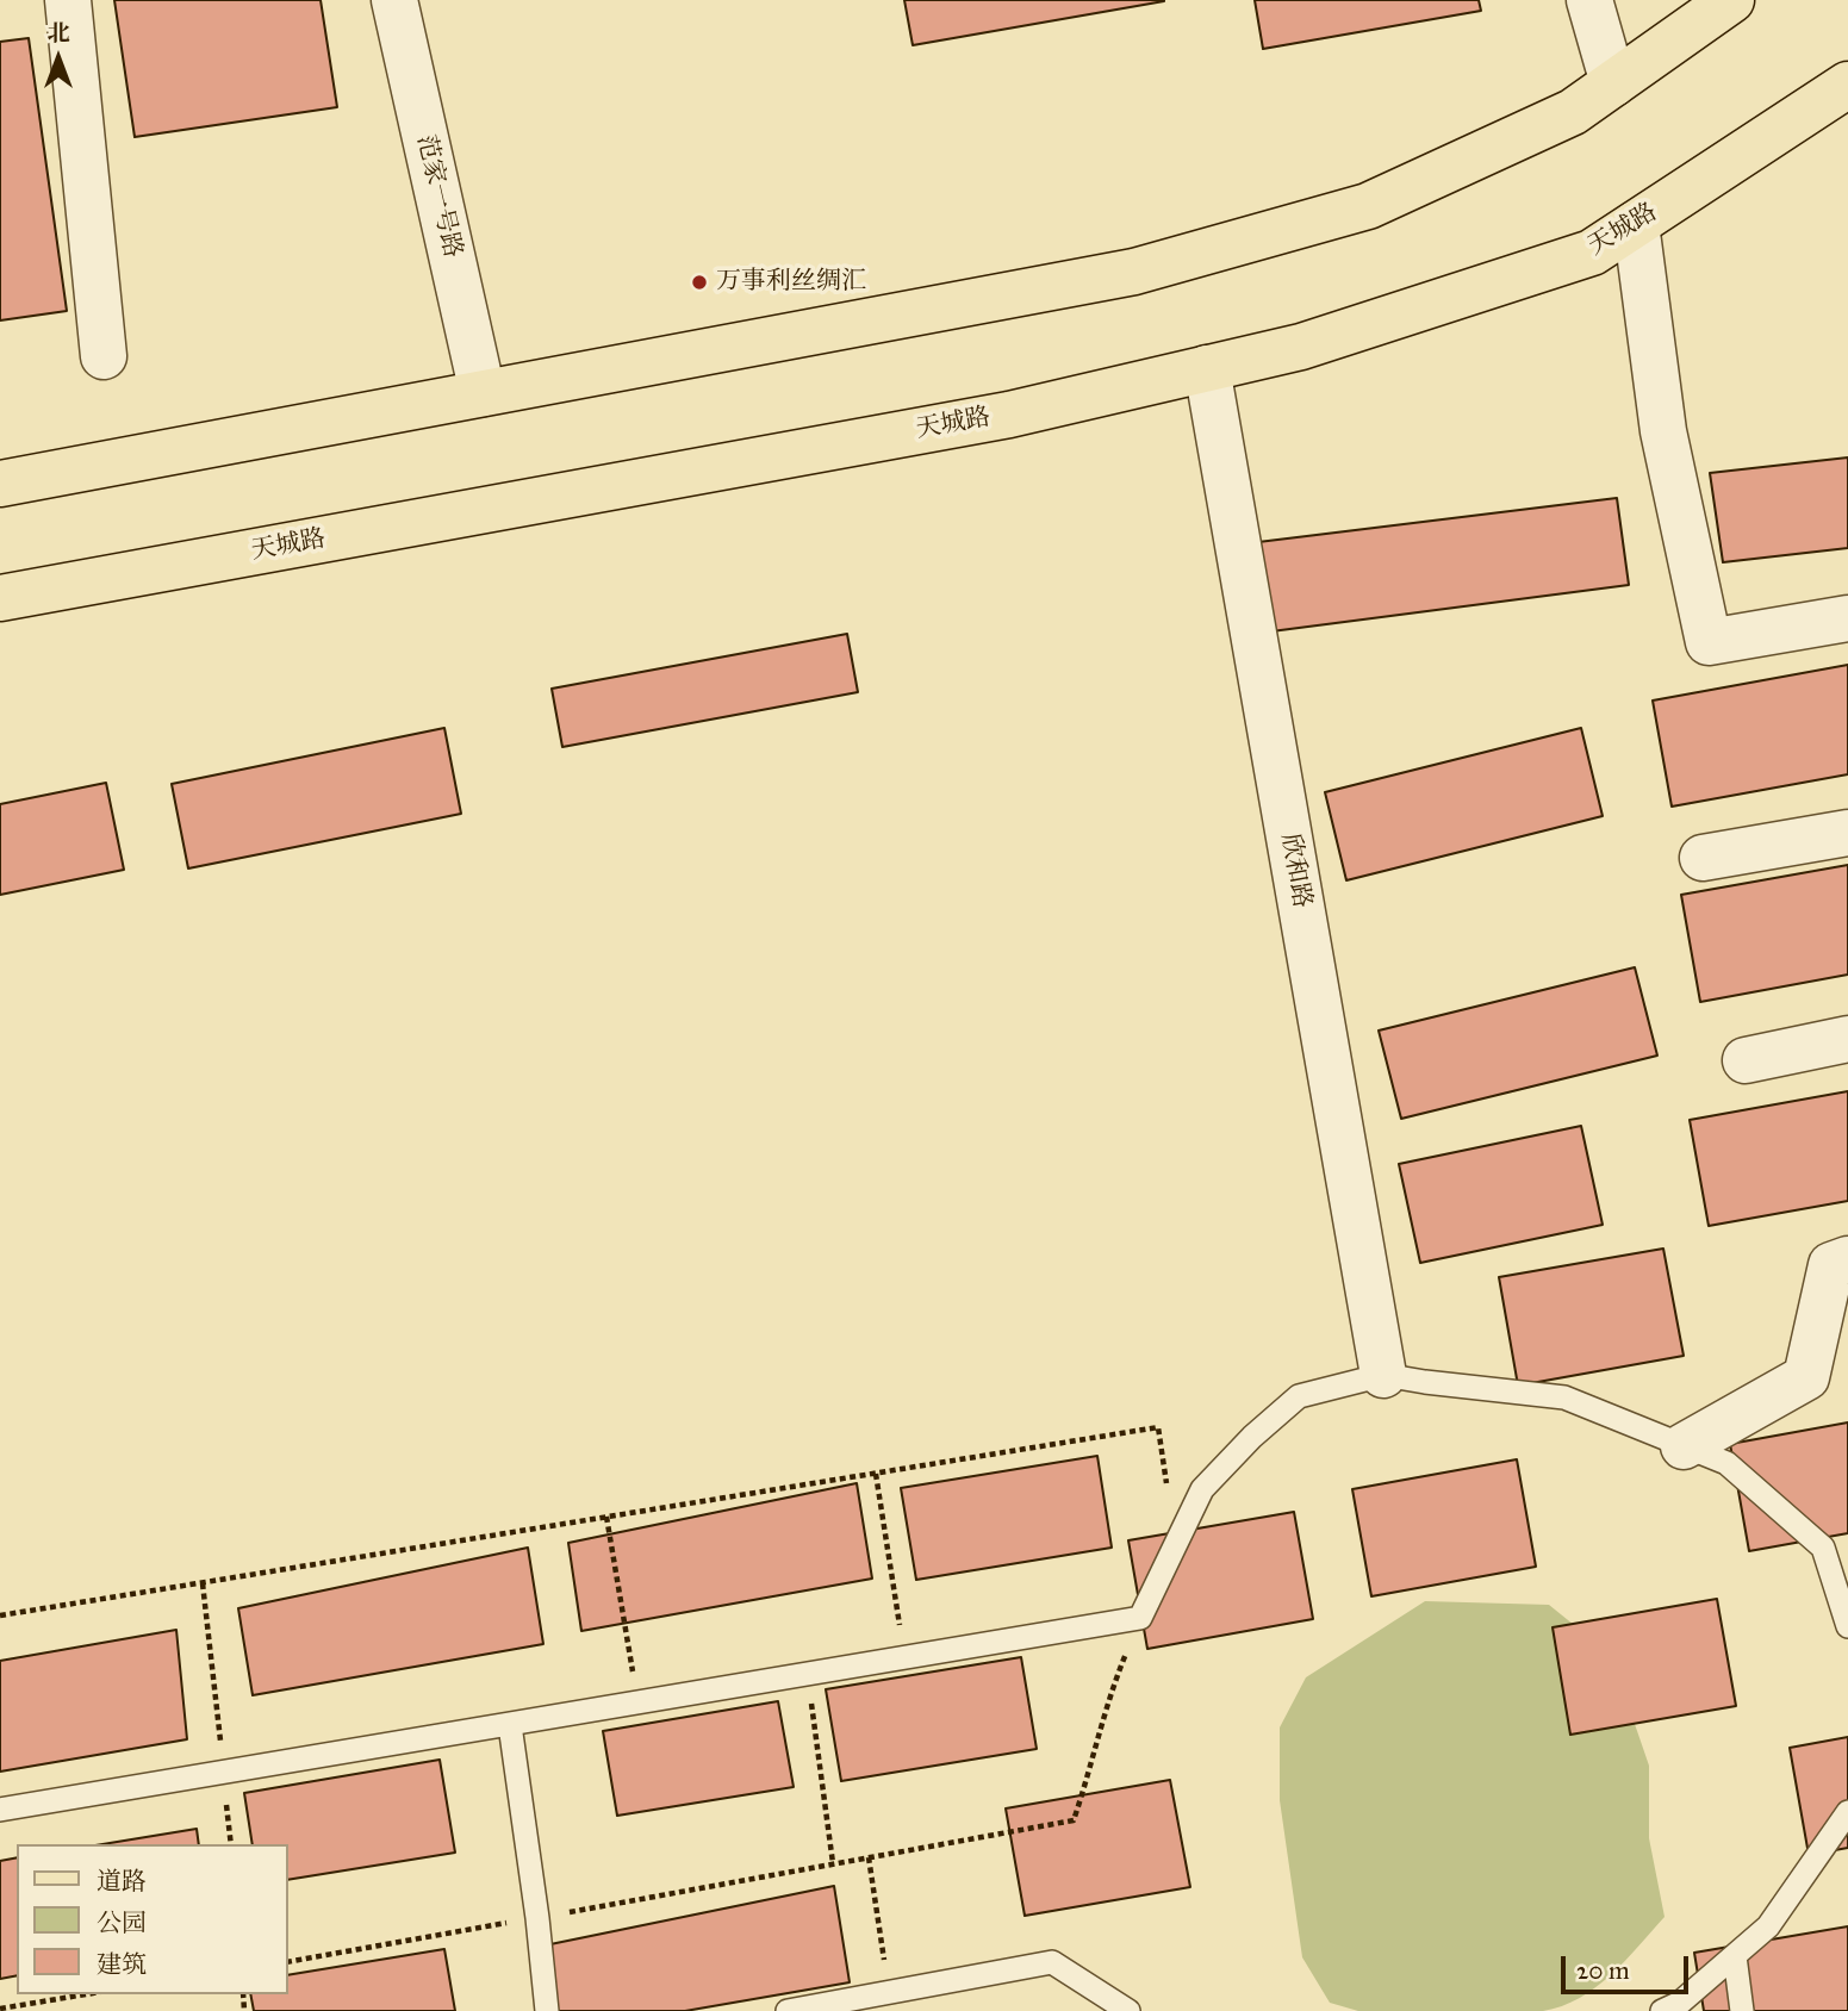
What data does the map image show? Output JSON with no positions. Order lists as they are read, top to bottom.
{
  "streets": {
    "main road": ["天城路"],
    "street": ["范家一号路", "欣和路"]
  },
  "crossings": [
    ["天城路", "欣和路"]
  ],
  "places": ["万事利丝绸汇"],
  "legend": ["道路", "公园", "建筑"],
  "scale_bar": "20 m",
  "north": "top"
}
